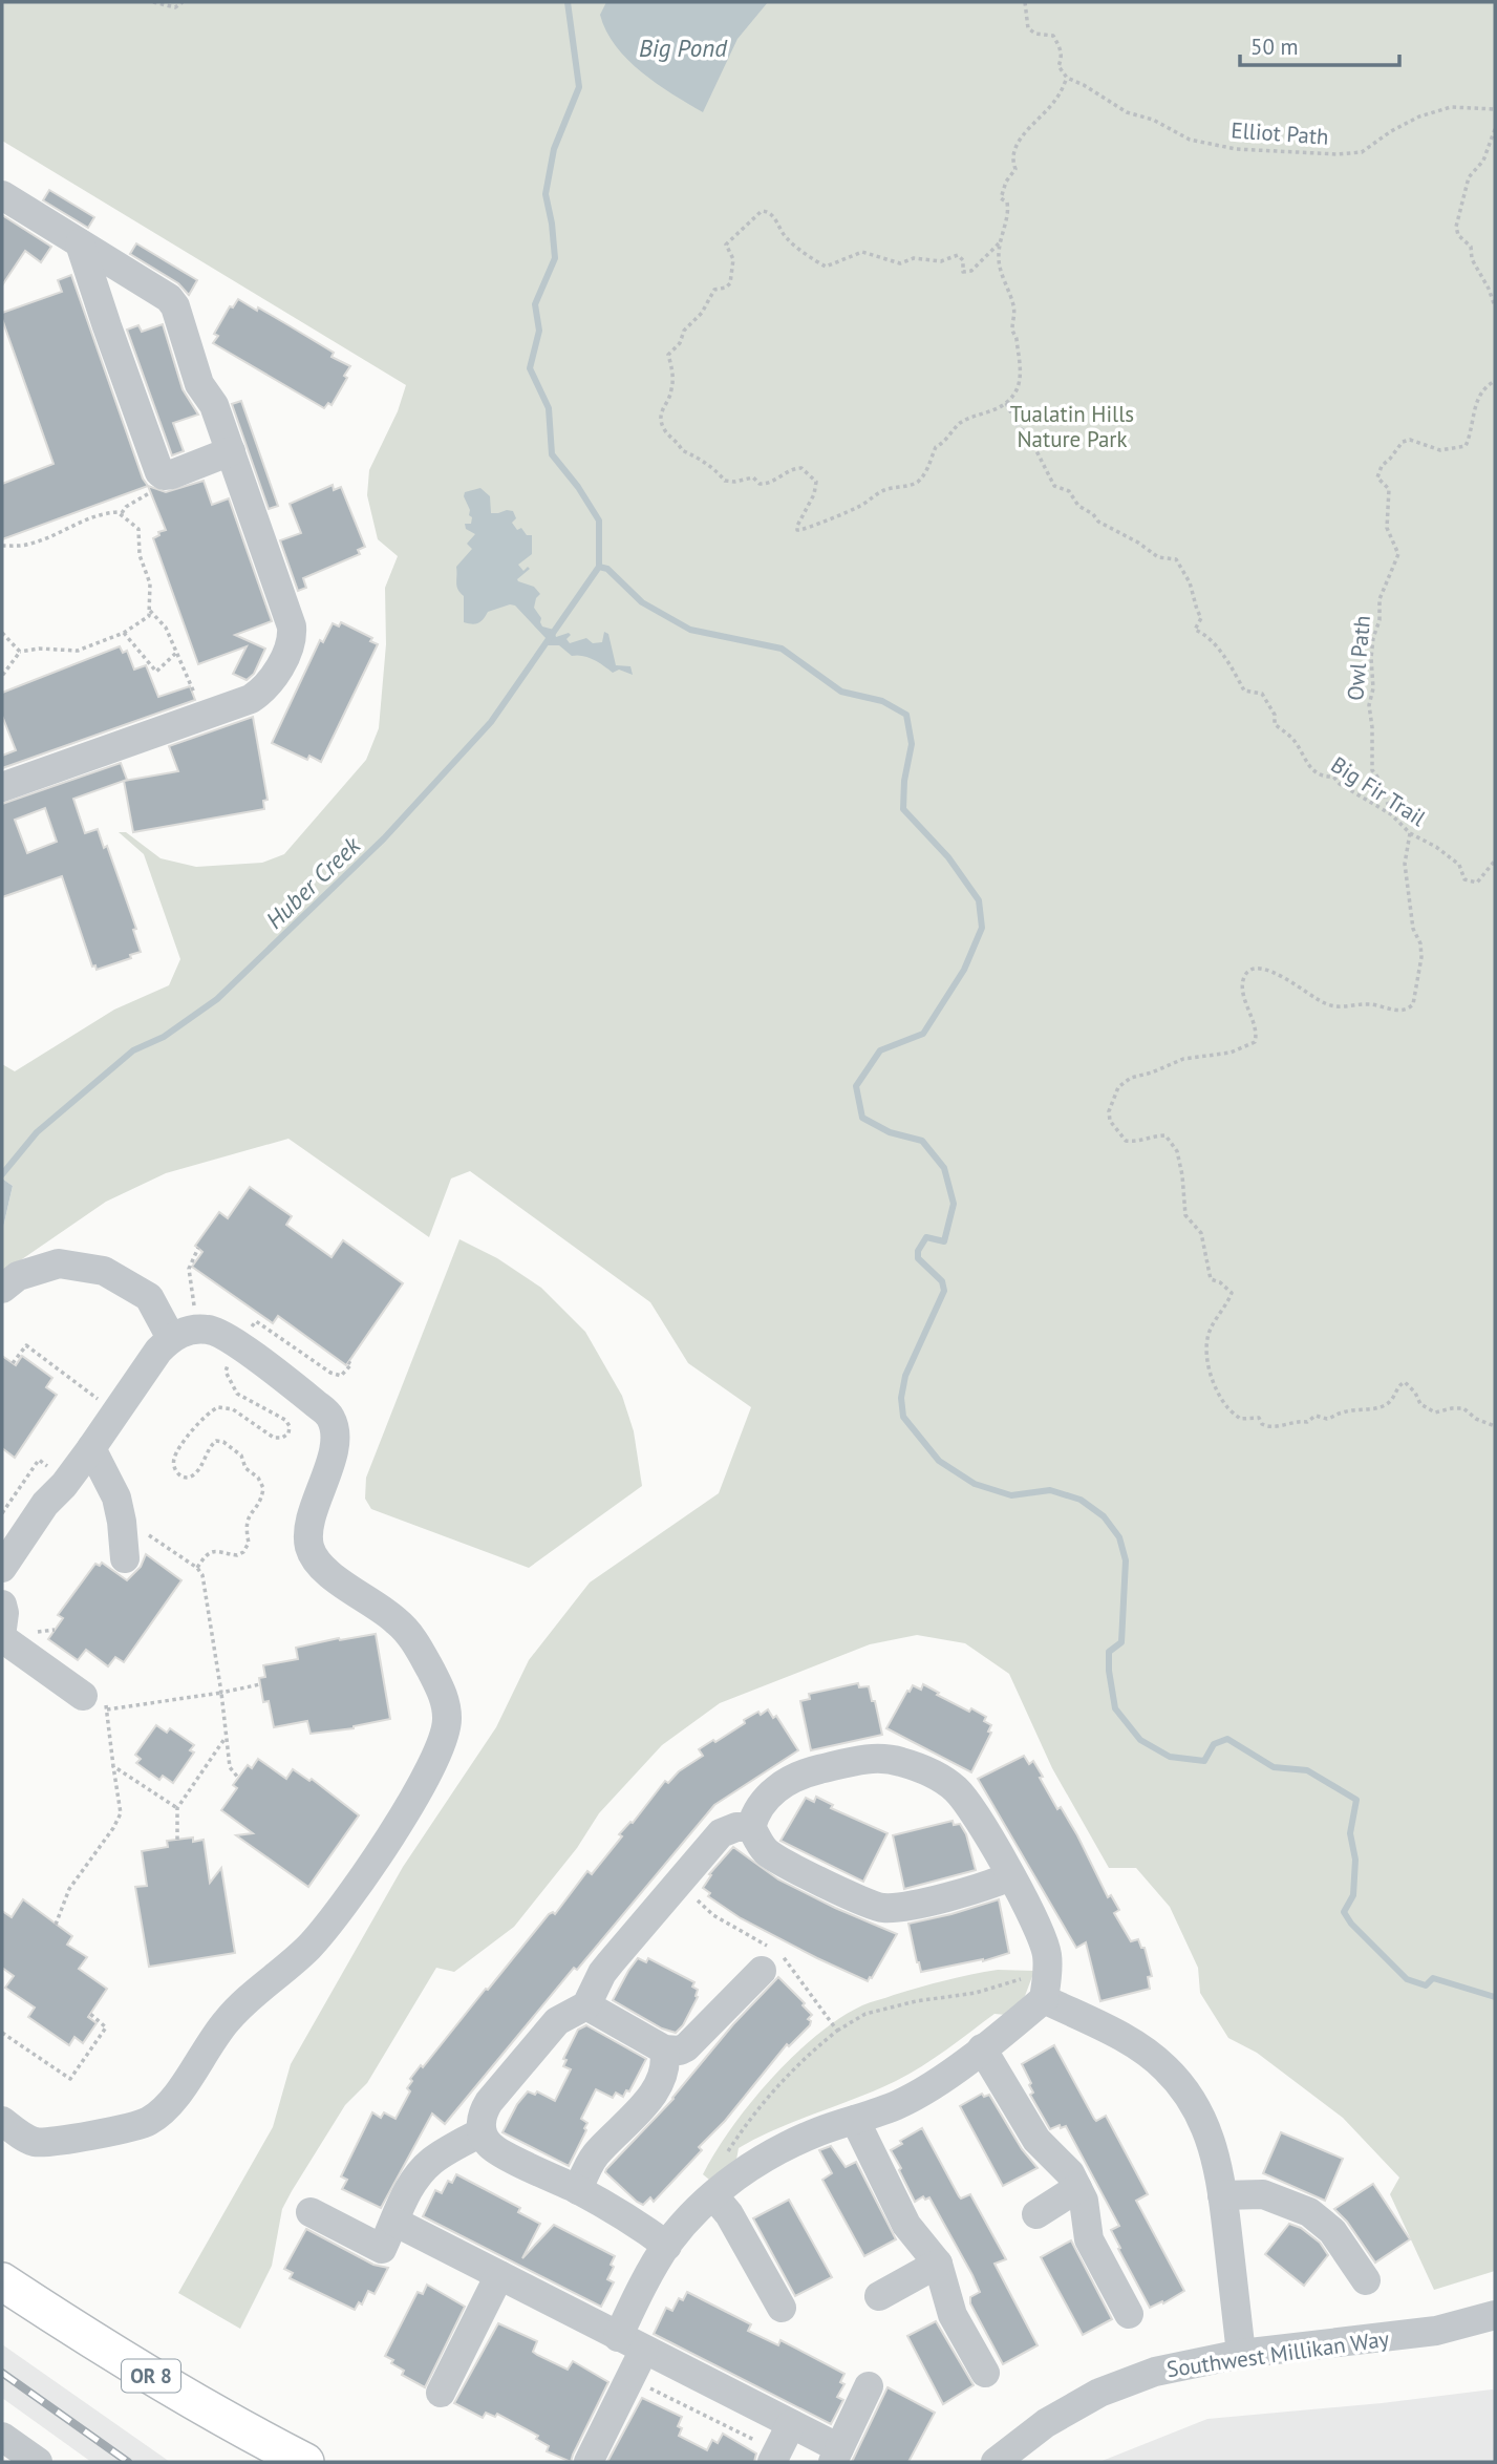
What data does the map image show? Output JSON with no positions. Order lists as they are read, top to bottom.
{
  "streets": {
    "main road": ["OR 8"],
    "street": ["Southwest Millikan Way"],
    "path": ["Elliot Path", "Owl Path", "Big Fir Trail"]
  },
  "crossings": [
    ["Owl Path", "Big Fir Trail"]
  ],
  "water": ["Big Pond", "Huber Creek"],
  "parks": ["Tualatin Hills Nature Park"],
  "scale_bar": "50 m"
}
